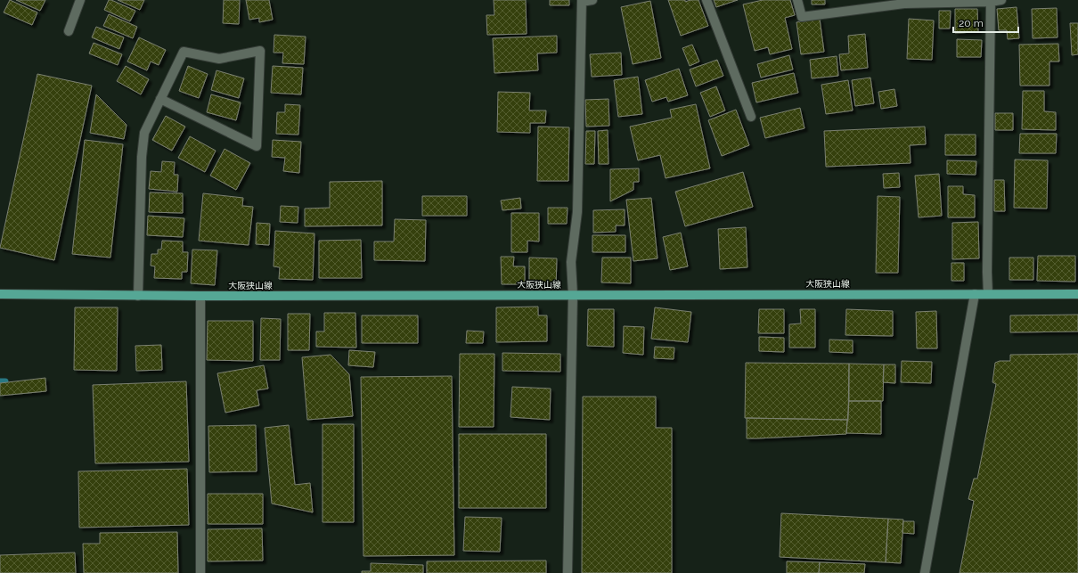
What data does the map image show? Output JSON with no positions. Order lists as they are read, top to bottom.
{
  "streets": {
    "main road": ["大阪狭山線"]
  },
  "scale_bar": "20 m"
}
